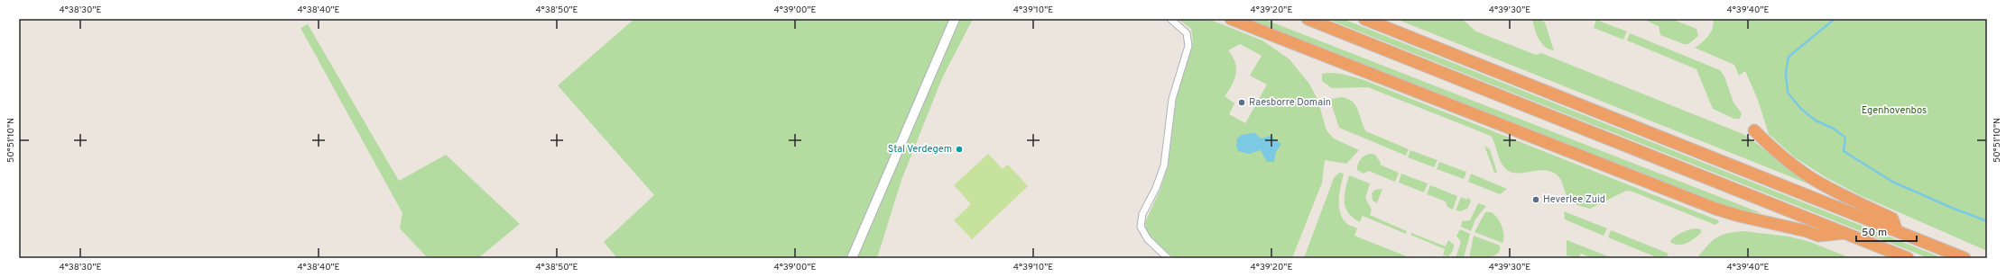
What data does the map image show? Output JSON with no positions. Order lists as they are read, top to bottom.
{
  "parks": ["Egenhovenbos"],
  "places": ["Raesborre Domain", "Stal Verdegem", "Heverlee Zuid"],
  "scale_bar": "50 m",
  "coordinates": [
    "4°38'30\"E",
    "4°38'40\"E",
    "4°38'50\"E",
    "4°39'00\"E",
    "4°39'10\"E",
    "4°39'20\"E",
    "4°39'30\"E",
    "4°39'40\"E",
    "50°51'10\"N"
  ]
}
